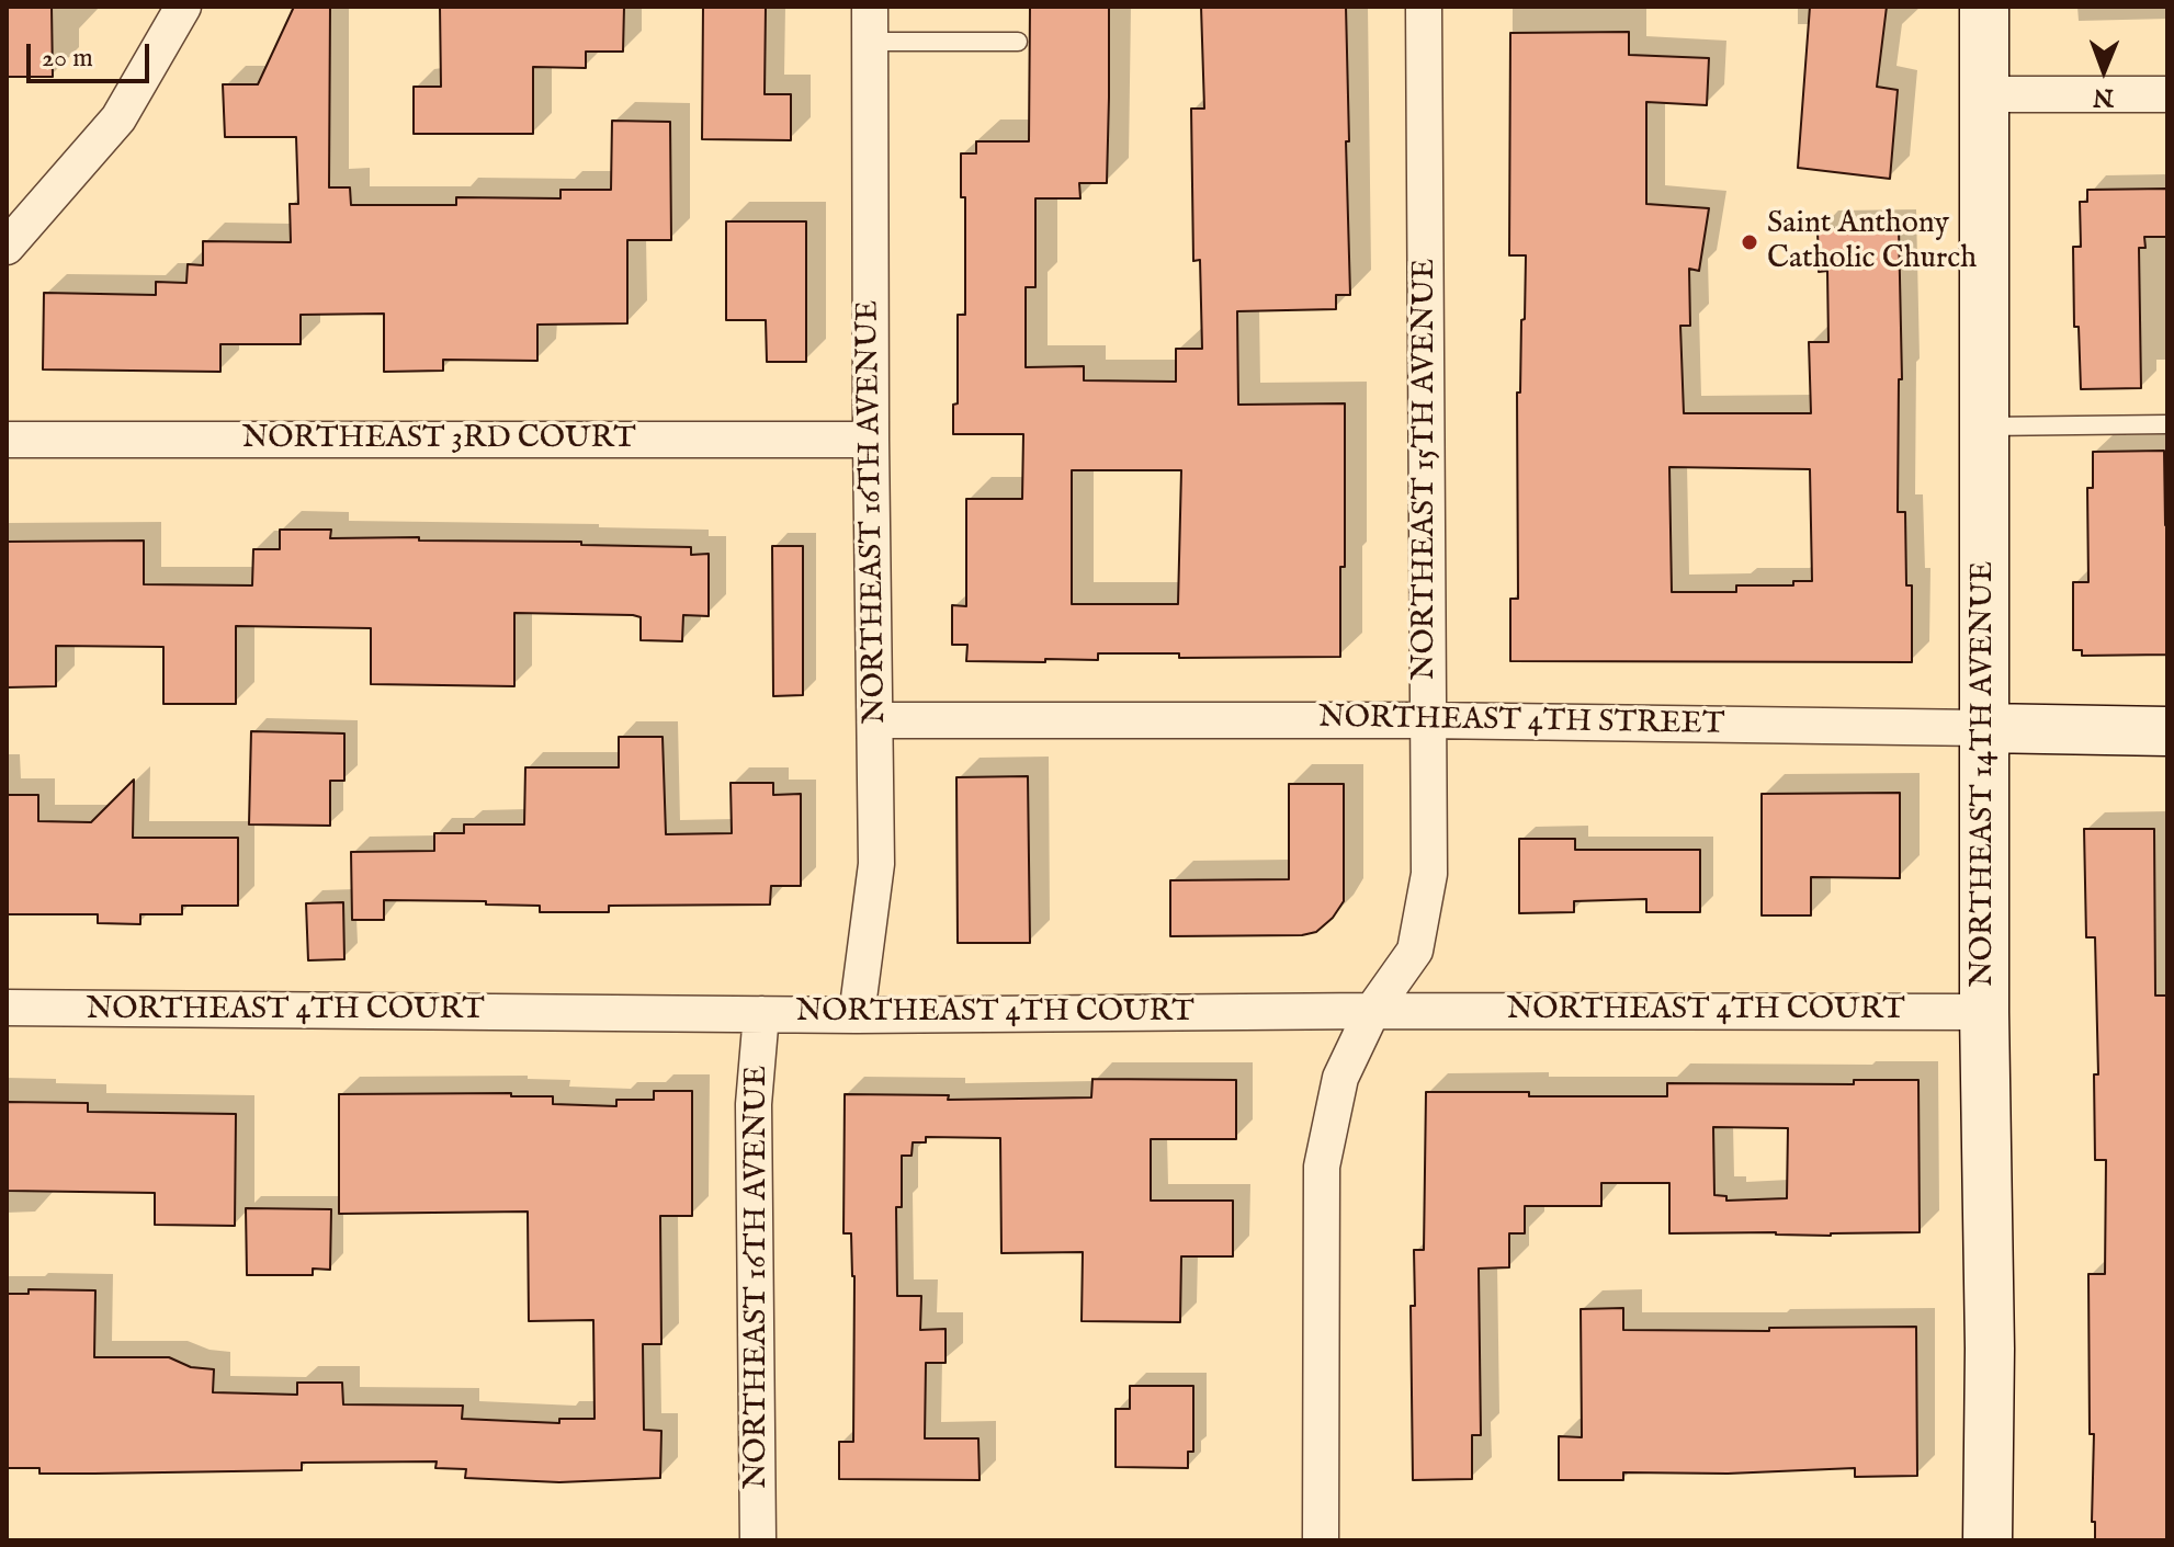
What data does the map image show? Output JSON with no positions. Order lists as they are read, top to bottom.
{
  "streets": {
    "street": [
      "NORTHEAST 3RD COURT",
      "NORTHEAST 15TH AVENUE",
      "NORTHEAST 16TH AVENUE",
      "NORTHEAST 4TH STREET",
      "NORTHEAST 14TH AVENUE",
      "NORTHEAST 4TH COURT"
    ]
  },
  "crossings": [
    ["NORTHEAST 3RD COURT", "NORTHEAST 16TH AVENUE"],
    ["NORTHEAST 15TH AVENUE", "NORTHEAST 4TH STREET"],
    ["NORTHEAST 15TH AVENUE", "NORTHEAST 4TH COURT"],
    ["NORTHEAST 16TH AVENUE", "NORTHEAST 4TH STREET"],
    ["NORTHEAST 16TH AVENUE", "NORTHEAST 4TH COURT"],
    ["NORTHEAST 4TH STREET", "NORTHEAST 14TH AVENUE"],
    ["NORTHEAST 14TH AVENUE", "NORTHEAST 4TH COURT"]
  ],
  "places": ["Saint Anthony Catholic Church"],
  "scale_bar": "20 m",
  "north": "bottom"
}
